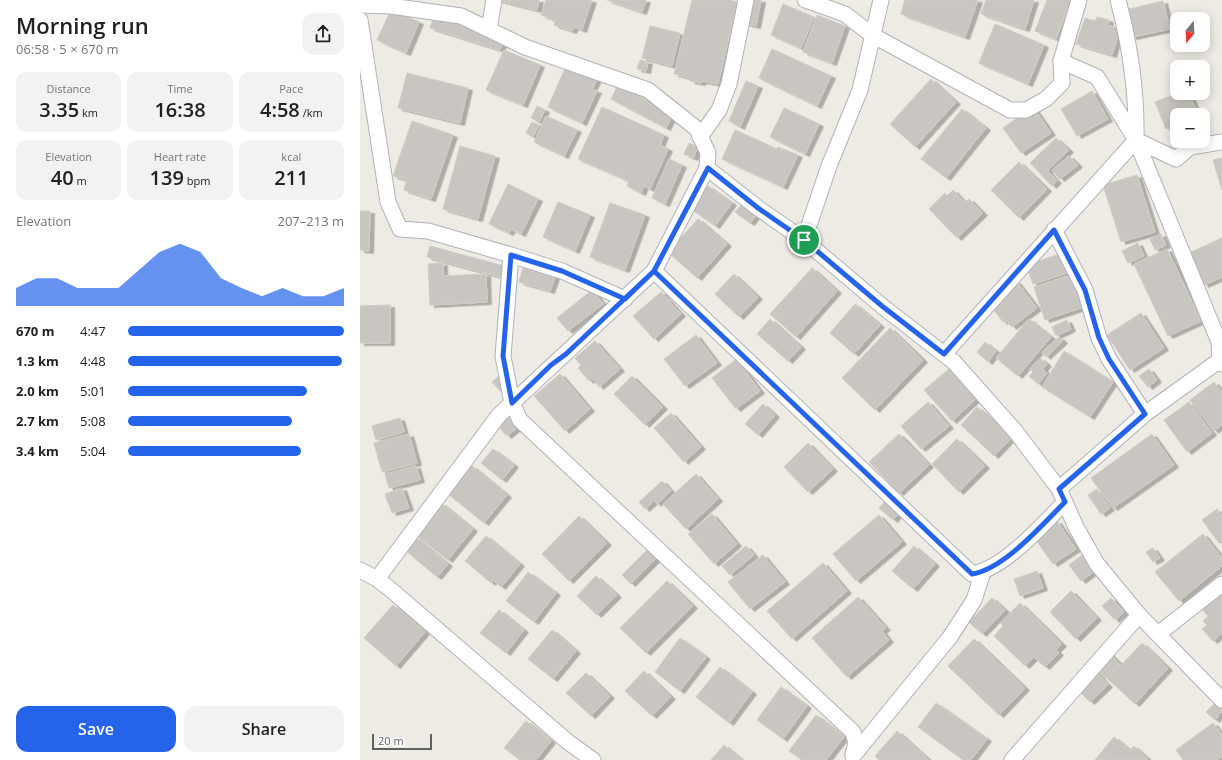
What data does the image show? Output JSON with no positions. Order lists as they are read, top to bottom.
{
  "scale_bar": "20 m",
  "north": "bottom",
  "page": {
    "heading": ["Morning run", "06:58 · 5 × 670 m"],
    "map_buttons": ["+", "−"],
    "stats": [
      ["Distance", "3.35 km"],
      ["Time", "16:38"],
      ["Pace", "4:58 /km"],
      ["Elevation", "40 m"],
      ["Heart rate", "139 bpm"],
      ["kcal", "211"]
    ],
    "chart": ["Elevation", "207–213 m"],
    "list": [
      {
        "name": "670 m",
        "note": "4:47"
      },
      {
        "name": "1.3 km",
        "note": "4:48"
      },
      {
        "name": "2.0 km",
        "note": "5:01"
      },
      {
        "name": "2.7 km",
        "note": "5:08"
      },
      {
        "name": "3.4 km",
        "note": "5:04"
      }
    ],
    "buttons": ["Save", "Share"],
    "scale": "20 m"
  }
}
